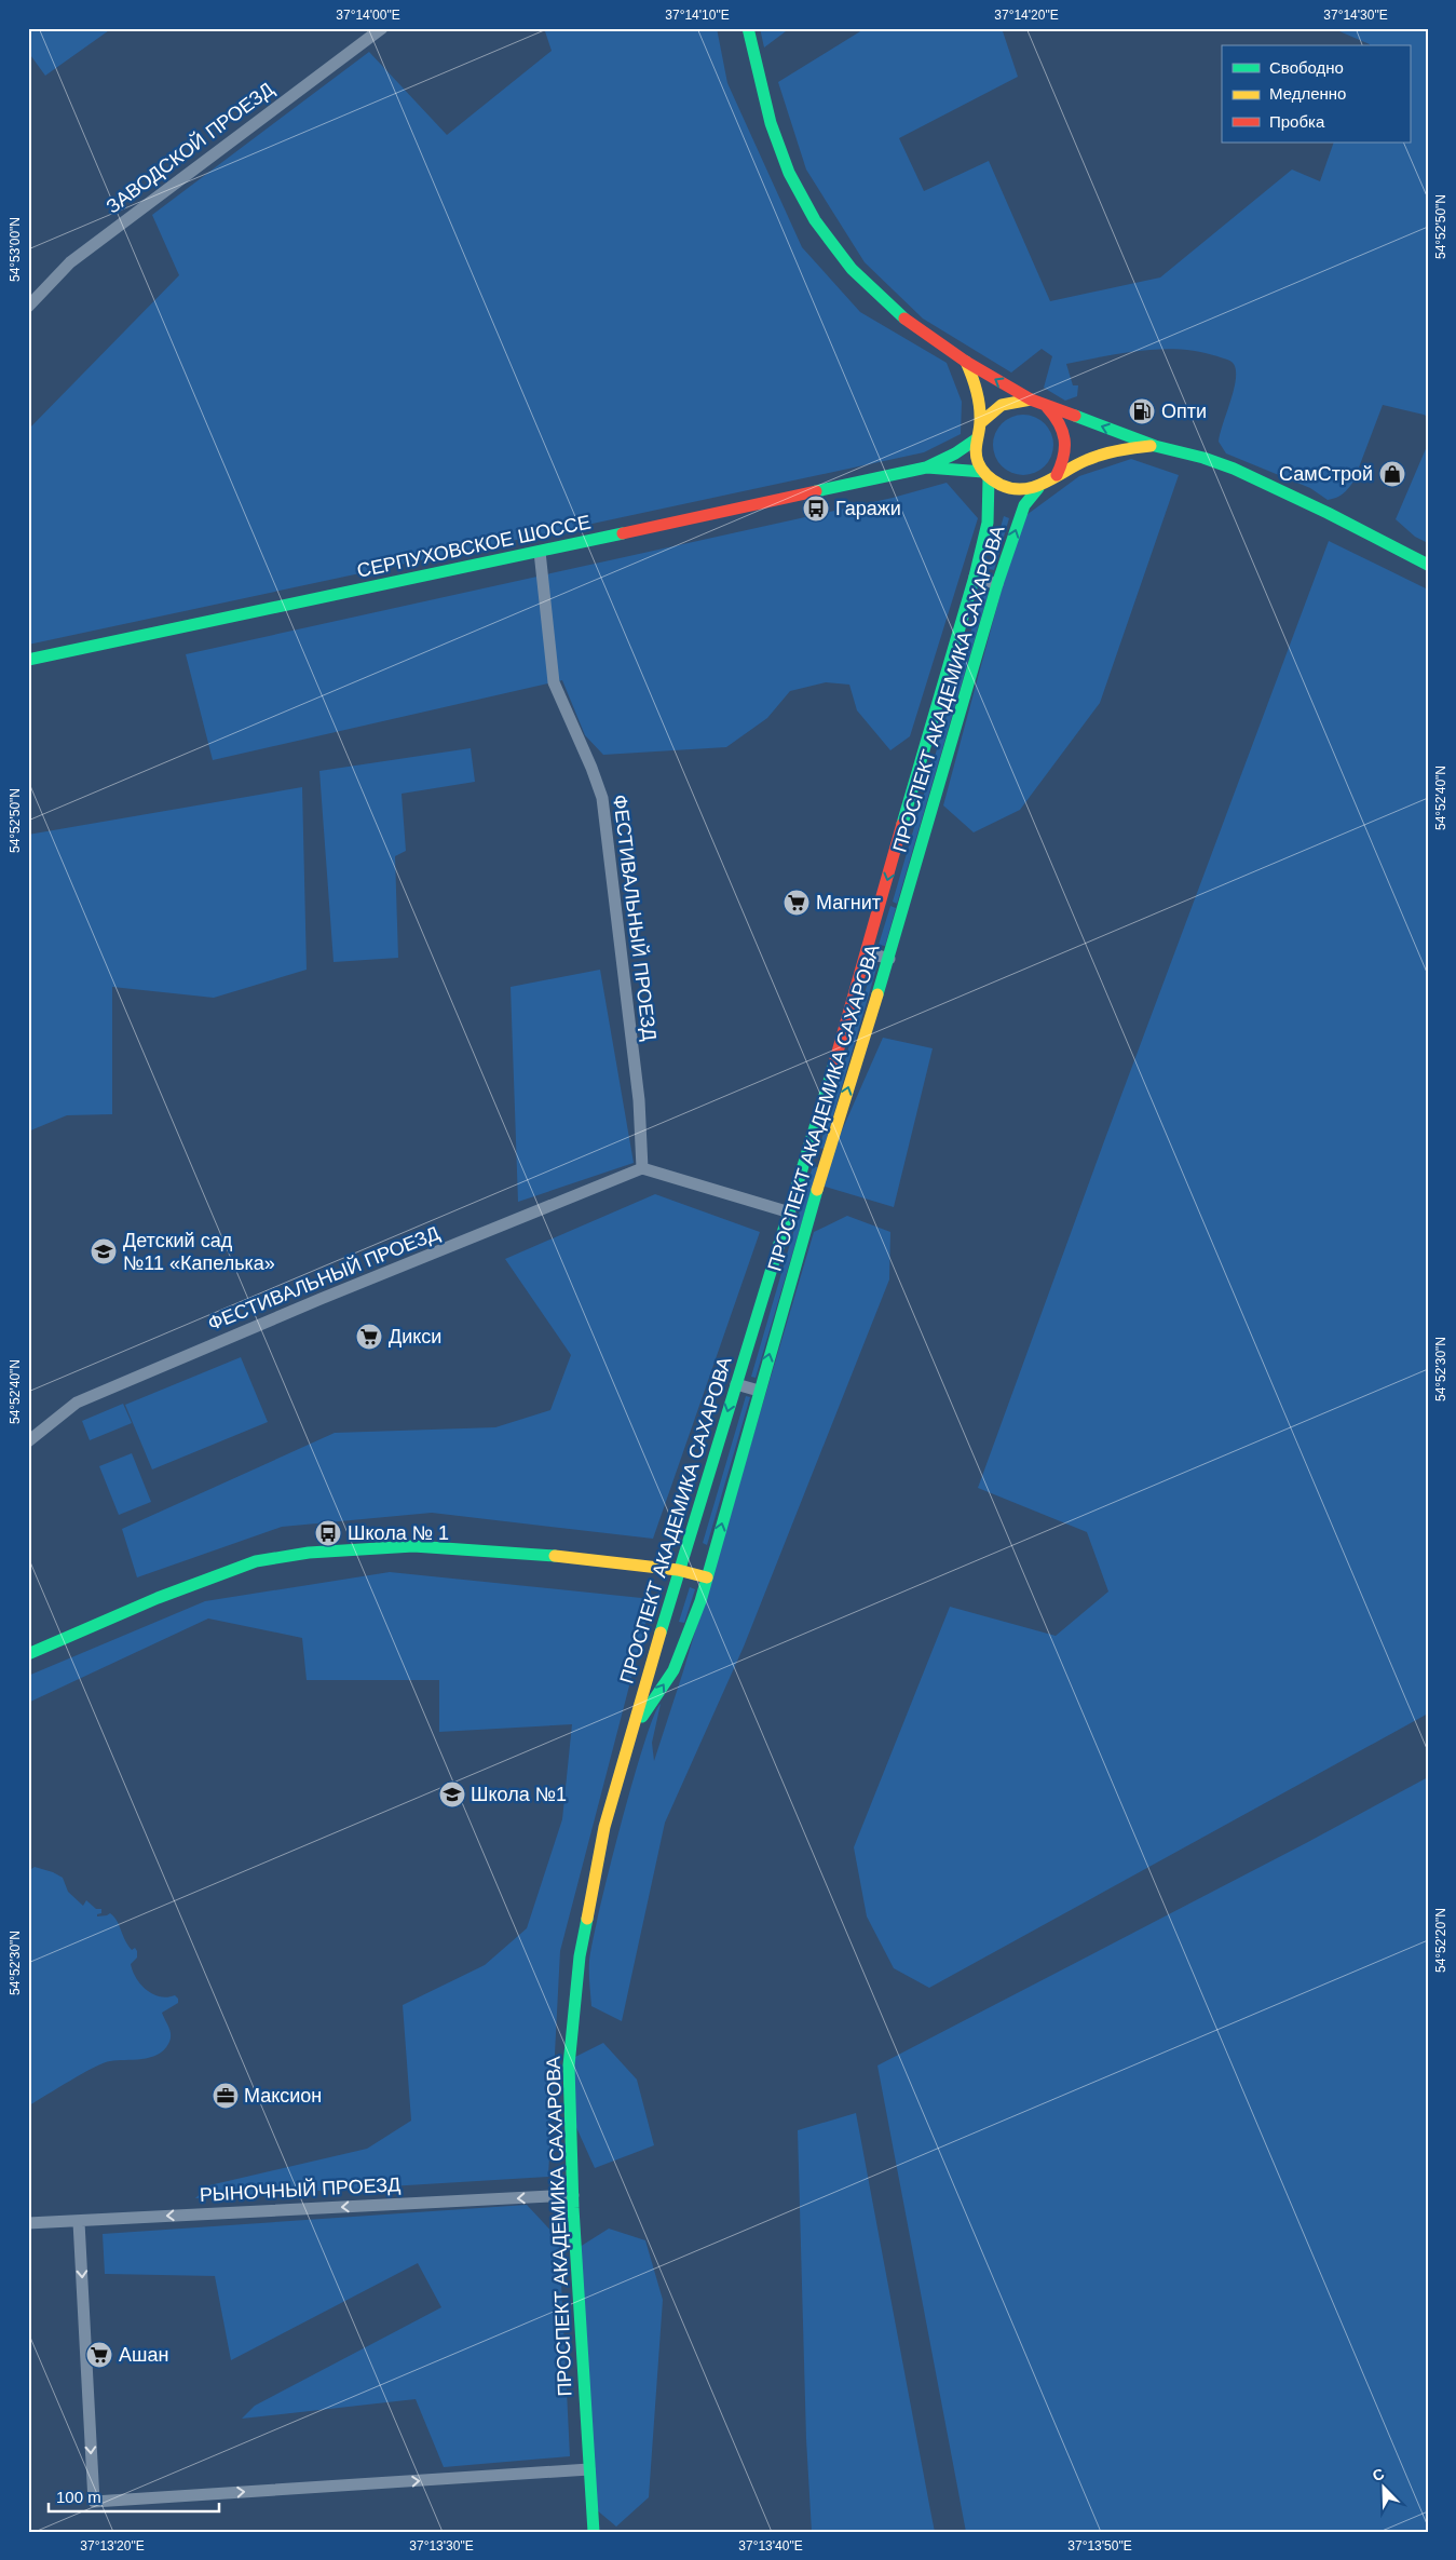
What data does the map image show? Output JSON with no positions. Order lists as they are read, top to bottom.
{
  "streets": {
    "street": [
      "ЗАВОДСКОЙ ПРОЕЗД",
      "СЕРПУХОВСКОЕ ШОССЕ",
      "ПРОСПЕКТ АКАДЕМИКА САХАРОВА",
      "ФЕСТИВАЛЬНЫЙ ПРОЕЗД",
      "РЫНОЧНЫЙ ПРОЕЗД"
    ]
  },
  "crossings": [
    ["СЕРПУХОВСКОЕ ШОССЕ", "ФЕСТИВАЛЬНЫЙ ПРОЕЗД"],
    ["ПРОСПЕКТ АКАДЕМИКА САХАРОВА", "РЫНОЧНЫЙ ПРОЕЗД"]
  ],
  "one_way": ["РЫНОЧНЫЙ ПРОЕЗД"],
  "places": {
    "fuel station": ["Опти"],
    "shop": ["СамСтрой"],
    "bus stop": ["Гаражи", "Школа № 1"],
    "supermarket": ["Магнит", "Дикси", "Ашан"],
    "school or university": ["Детский сад №11 «Капелька»", "Школа №1"],
    "office": ["Максион"]
  },
  "legend": ["Свободно", "Медленно", "Пробка"],
  "scale_bar": "100 m",
  "north": "top left",
  "coordinates": [
    "37°14'00\"E",
    "37°14'10\"E",
    "37°14'20\"E",
    "37°14'30\"E",
    "54°52'50\"N",
    "54°53'00\"N",
    "54°52'40\"N",
    "54°52'30\"N",
    "54°52'20\"N",
    "37°13'20\"E",
    "37°13'30\"E",
    "37°13'40\"E",
    "37°13'50\"E"
  ]
}
